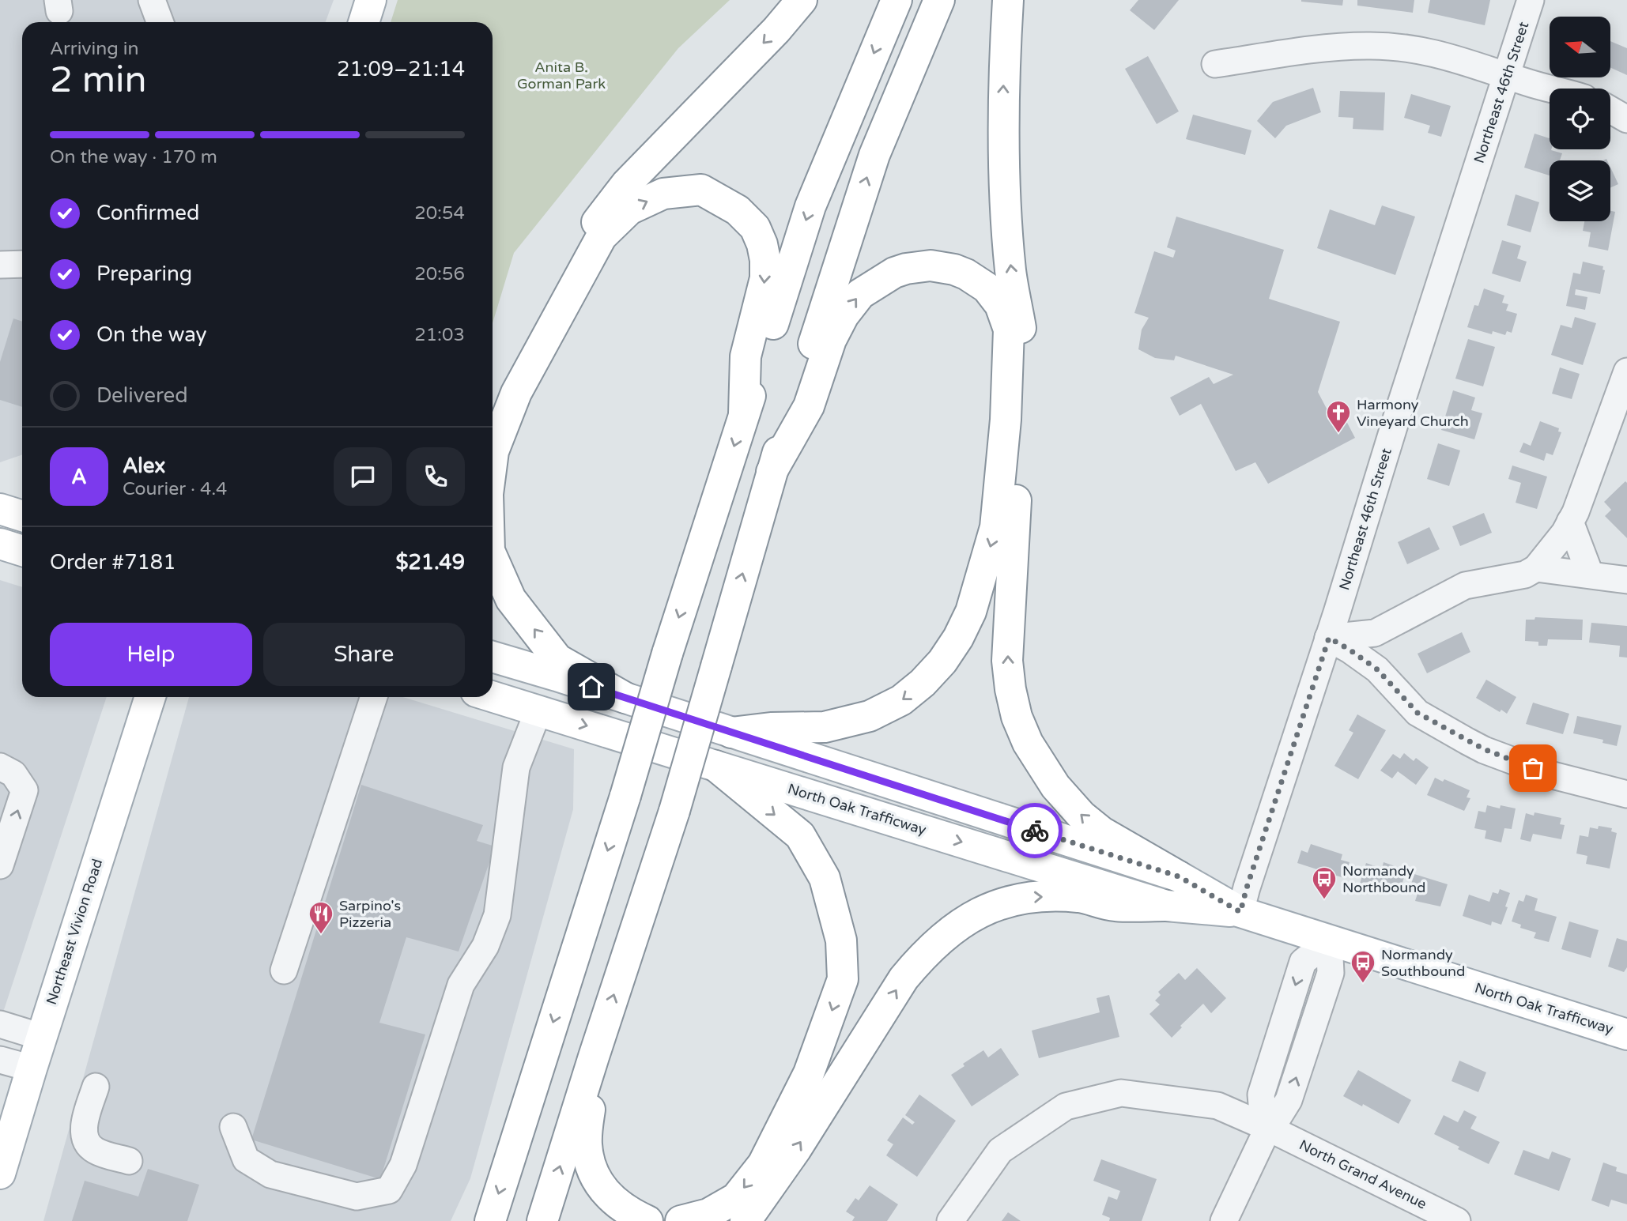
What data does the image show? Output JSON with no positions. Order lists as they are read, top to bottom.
{
  "streets": {
    "main road": ["North Oak Trafficway", "Northeast Vivion Road"],
    "street": ["Northeast 46th Street", "North Grand Avenue"]
  },
  "crossings": [
    ["Northeast 46th Street", "North Oak Trafficway"]
  ],
  "parks": ["Anita B. Gorman Park"],
  "places": {
    "church": ["Harmony Vineyard Church"],
    "bus stop": ["Normandy Northbound", "Normandy Southbound"],
    "restaurant": ["Sarpino's Pizzeria"]
  },
  "north": "left",
  "page": {
    "heading": ["2 min", "Arriving in", "21:09–21:14"],
    "panel": [
      "Alex",
      "Courier · 4.4",
      "Order #7181",
      "$21.49"
    ],
    "bar": "On the way · 170 m",
    "list": [
      ["Confirmed", "20:54"],
      ["Preparing", "20:56"],
      ["On the way", "21:03"],
      "Delivered"
    ],
    "round": "A",
    "buttons": ["Help", "Share"]
  }
}
